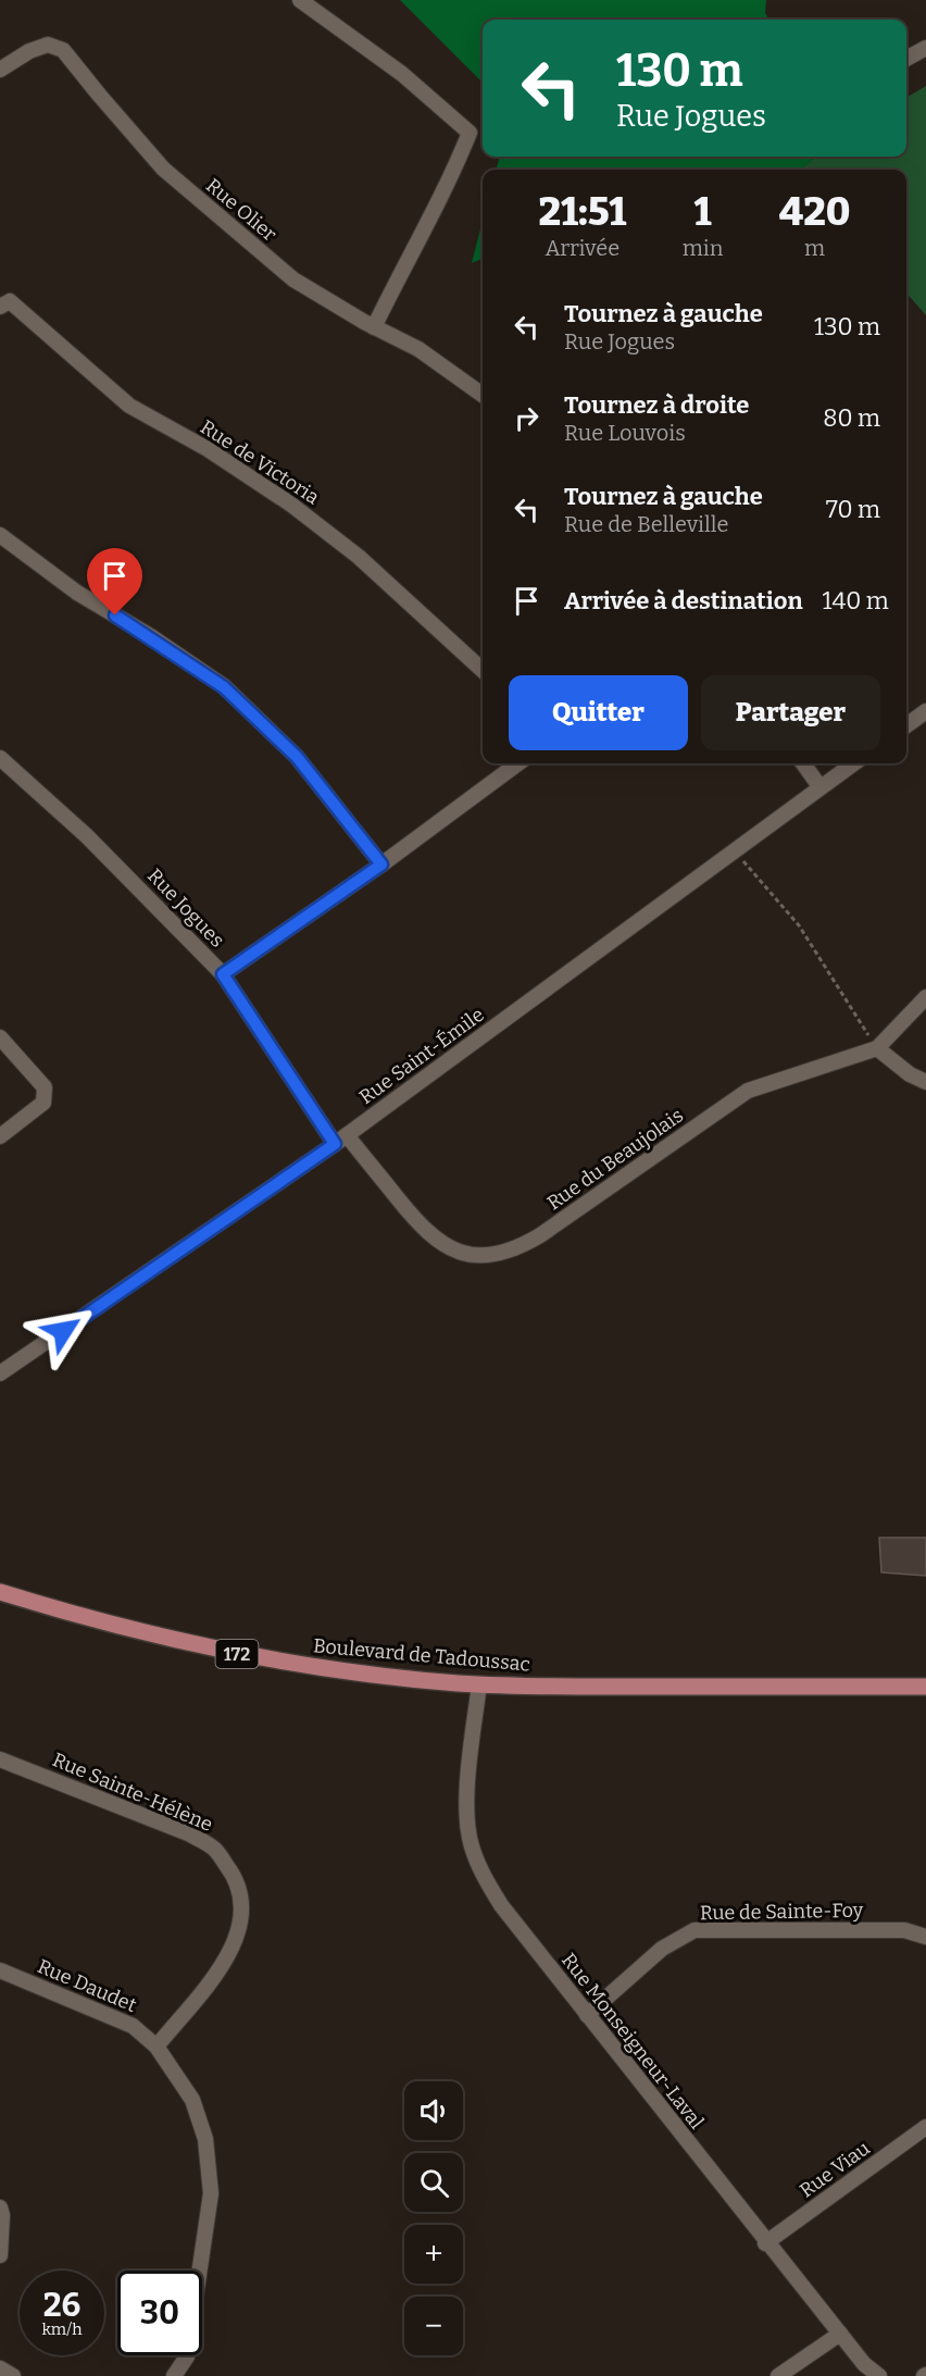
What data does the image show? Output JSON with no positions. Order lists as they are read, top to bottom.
{
  "streets": {
    "main road": ["172", "Boulevard de Tadoussac"],
    "street": [
      "Rue Olier",
      "Rue de Victoria",
      "Rue Jogues",
      "Rue Saint-Émile",
      "Rue du Beaujolais",
      "Rue Sainte-Hélène",
      "Rue de Sainte-Foy",
      "Rue Daudet",
      "Rue Monseigneur-Laval",
      "Rue Viau"
    ]
  },
  "crossings": [
    ["Rue Jogues", "Rue Saint-Émile"],
    ["Rue Jogues", "Rue du Beaujolais"],
    ["Rue Saint-Émile", "Rue du Beaujolais"],
    ["Boulevard de Tadoussac", "Rue Monseigneur-Laval"],
    ["Rue Sainte-Hélène", "Rue Daudet"],
    ["Rue de Sainte-Foy", "Rue Monseigneur-Laval"],
    ["Rue Monseigneur-Laval", "Rue Viau"]
  ],
  "page": {
    "turn": ["130 m", "Rue Jogues"],
    "eta": [
      "21:51",
      "Arrivée",
      "1",
      "min",
      "420",
      "m"
    ],
    "list": [
      {
        "name": "Tournez à gauche",
        "note": "Rue Jogues",
        "value": "130 m"
      },
      {
        "name": "Tournez à droite",
        "note": "Rue Louvois",
        "value": "80 m"
      },
      {
        "name": "Tournez à gauche",
        "note": "Rue de Belleville",
        "value": "70 m"
      },
      {
        "name": "Arrivée à destination",
        "value": "140 m"
      }
    ],
    "buttons": ["Quitter", "Partager"],
    "map_buttons": ["+", "−"],
    "speed": "26 km/h",
    "limit": "30"
  }
}
